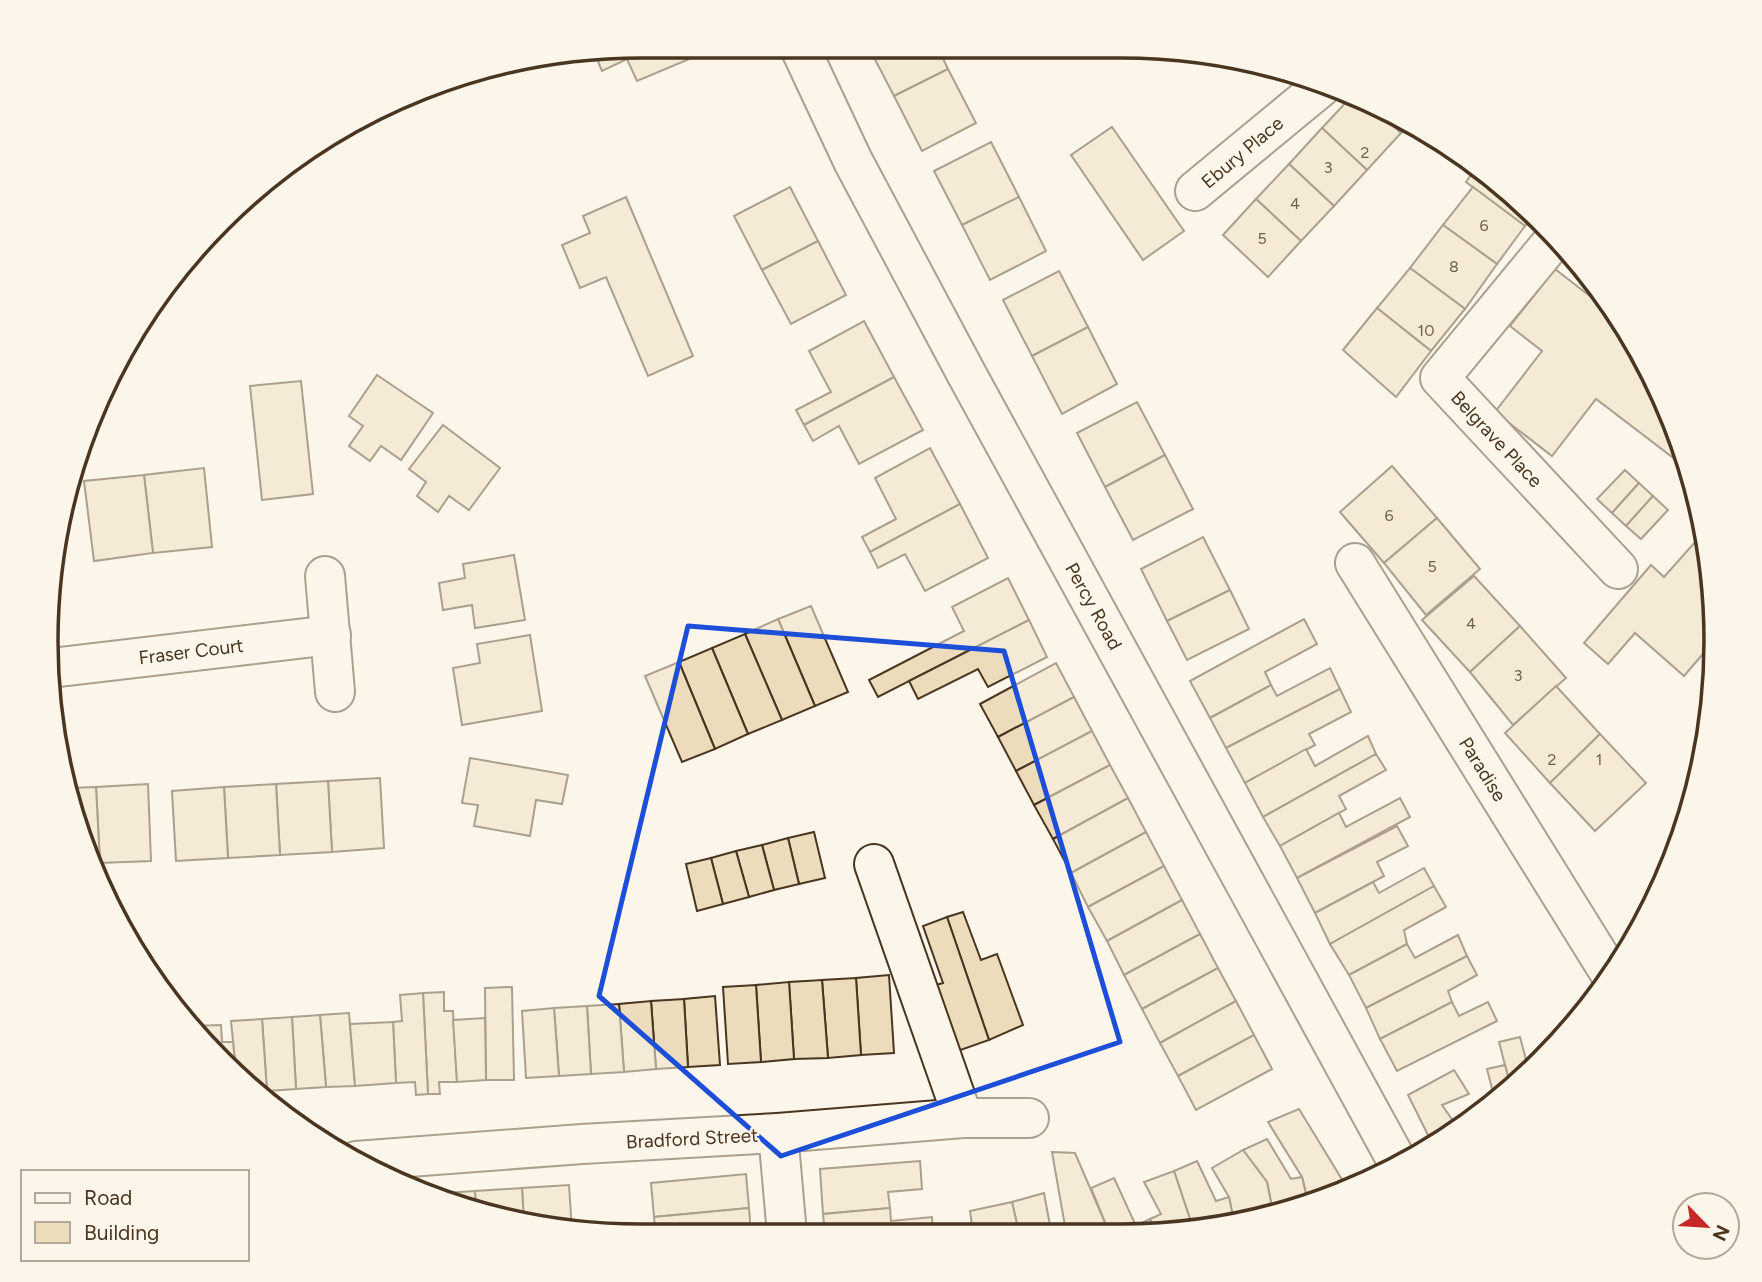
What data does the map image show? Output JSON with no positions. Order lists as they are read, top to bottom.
{
  "streets": {
    "street": [
      "Ebury Place",
      "Belgrave Place",
      "Percy Road",
      "Fraser Court",
      "Paradise",
      "Bradford Street"
    ]
  },
  "house_numbers": [
    "2",
    "3",
    "4",
    "6",
    "5",
    "8",
    "10",
    "6",
    "5",
    "4",
    "3",
    "2",
    "1"
  ],
  "legend": ["Road", "Building"],
  "north": "bottom right"
}
